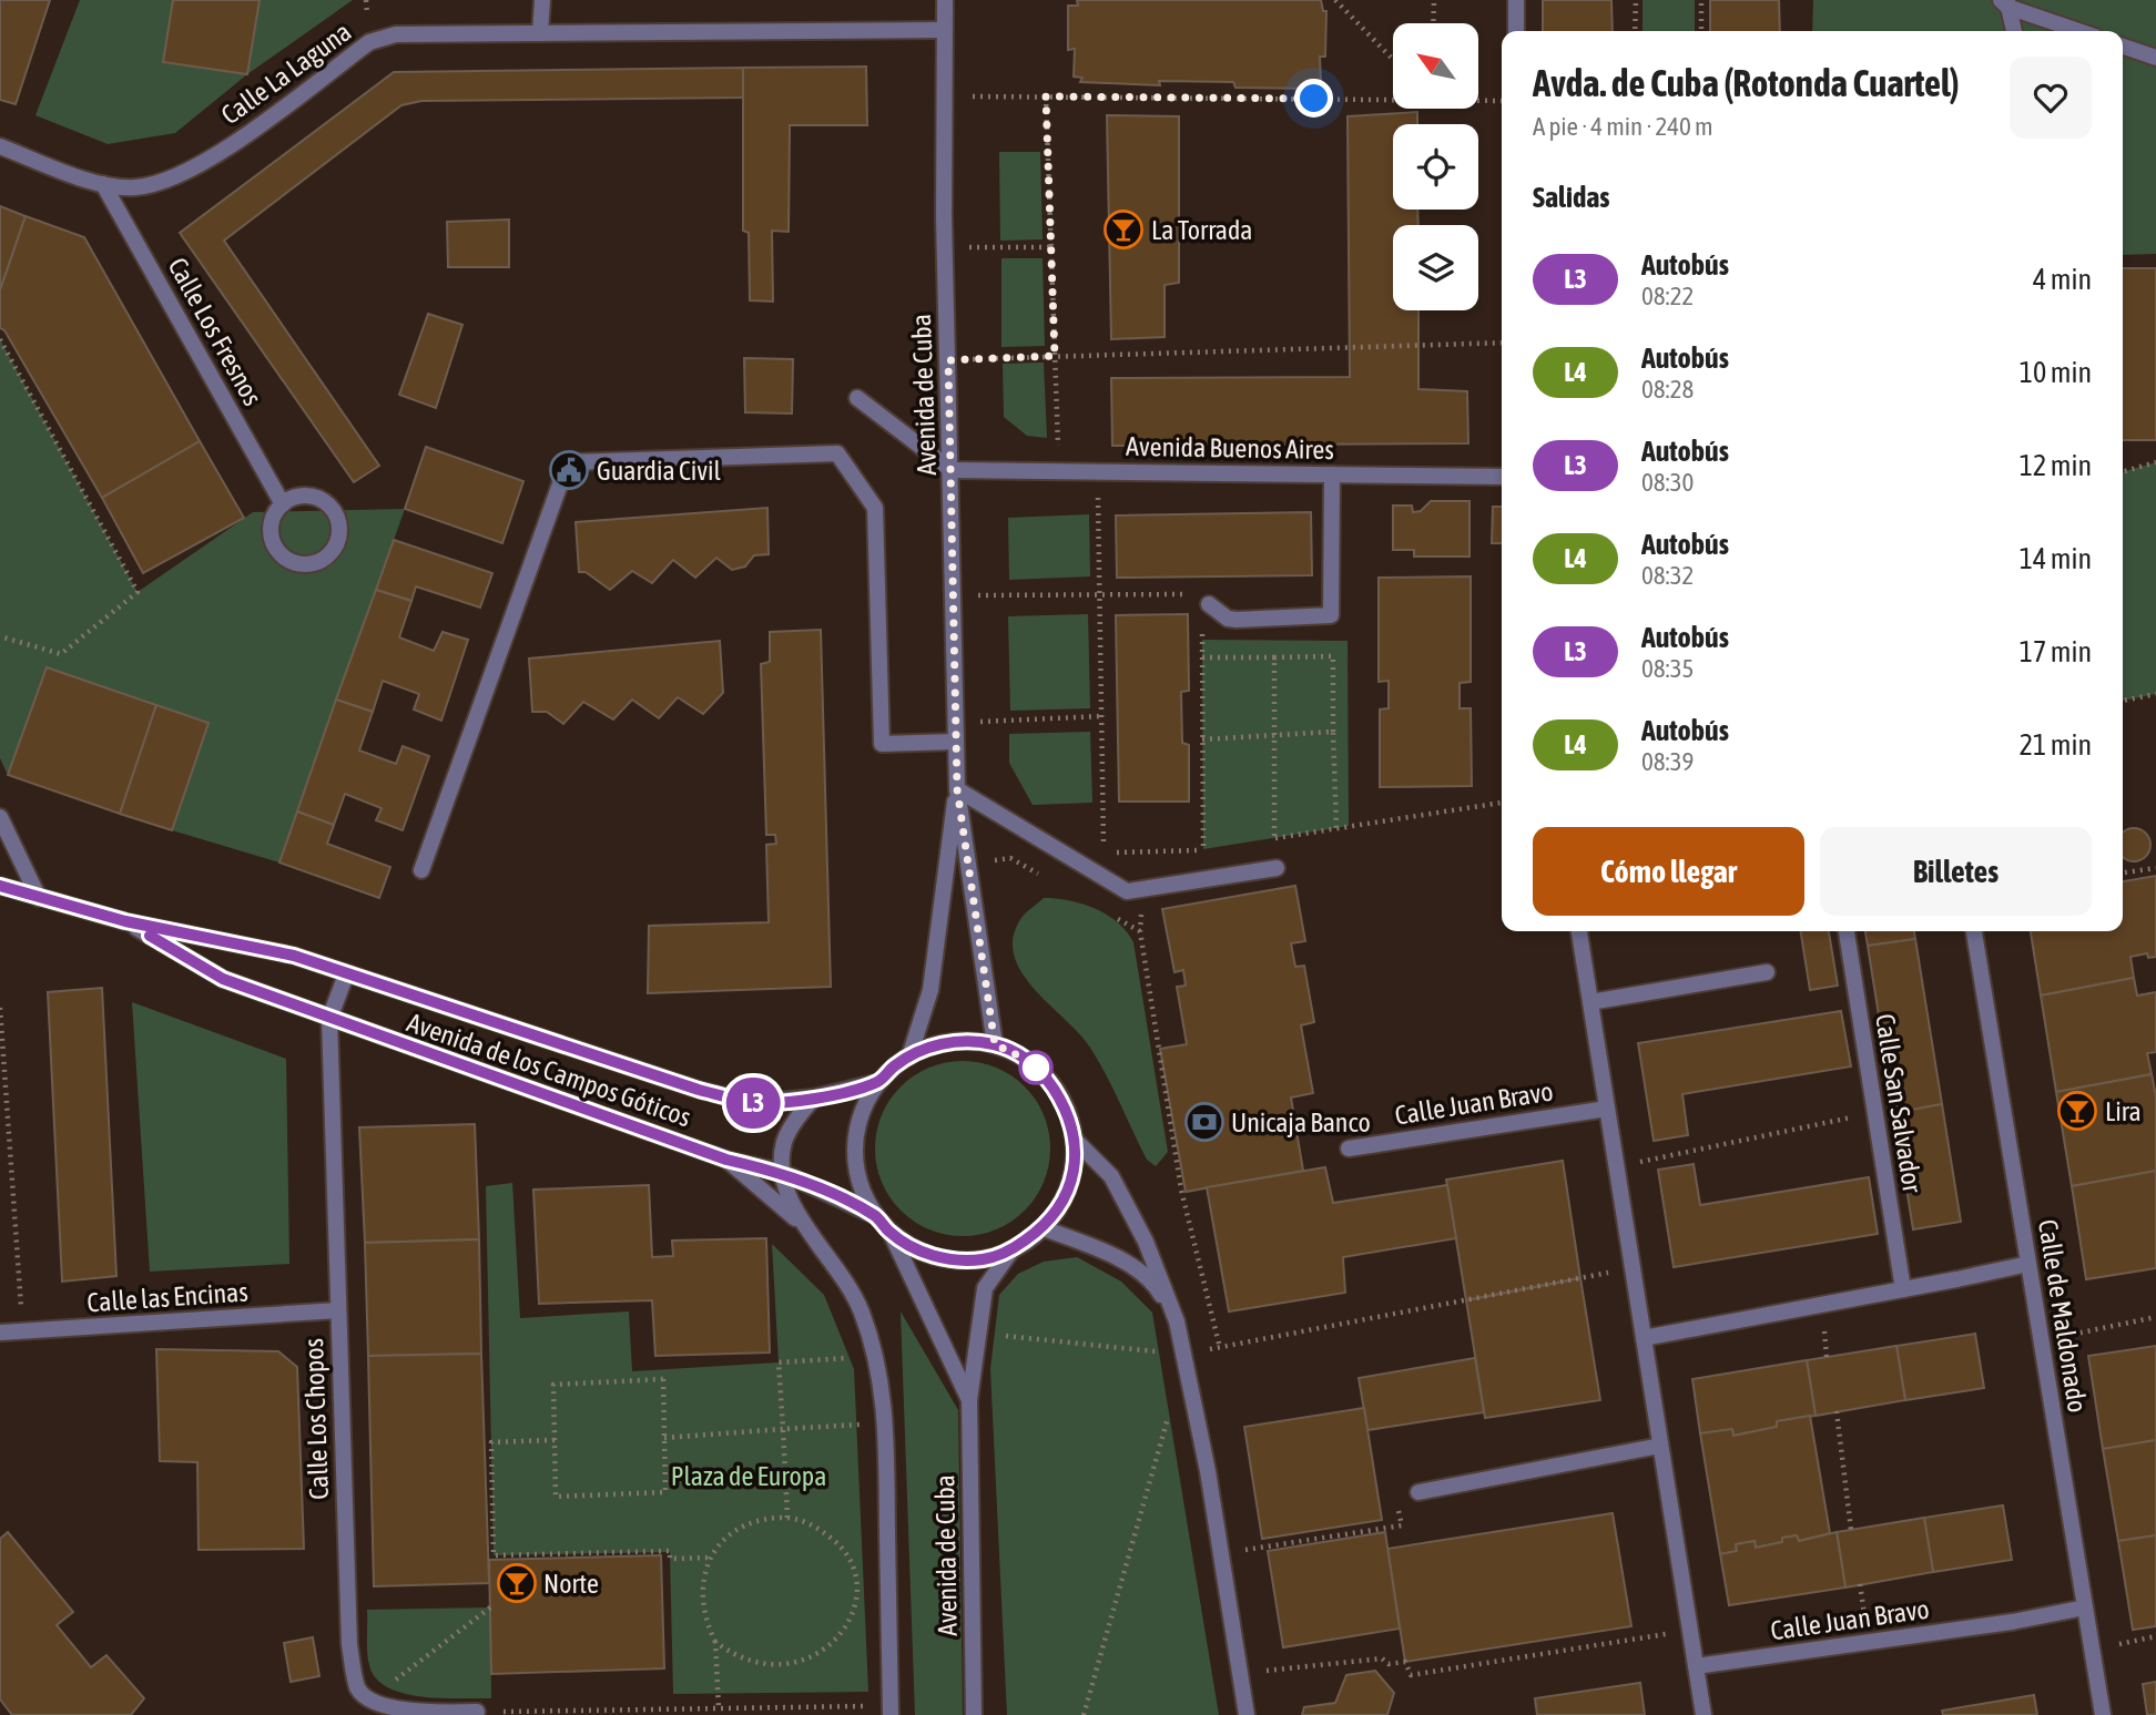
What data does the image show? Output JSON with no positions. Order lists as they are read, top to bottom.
{
  "streets": {
    "street": [
      "Calle La Laguna",
      "Calle Los Fresnos",
      "Avenida de Cuba",
      "Avenida Buenos Aires",
      "Avenida de los Campos Góticos",
      "Calle Juan Bravo",
      "Calle San Salvador",
      "Calle las Encinas",
      "Calle de Maldonado",
      "Calle Los Chopos"
    ]
  },
  "crossings": [
    ["Calle La Laguna", "Calle Los Fresnos"],
    ["Calle La Laguna", "Avenida de Cuba"],
    ["Avenida de Cuba", "Avenida Buenos Aires"],
    ["Avenida de Cuba", "Avenida de los Campos Góticos"],
    ["Avenida de los Campos Góticos", "Calle Los Chopos"],
    ["Calle Juan Bravo", "Calle de Maldonado"],
    ["Calle las Encinas", "Calle Los Chopos"]
  ],
  "parks": ["Plaza de Europa"],
  "places": {
    "bar": ["La Torrada", "Lira", "Norte"],
    "public building": ["Guardia Civil"],
    "bank": ["Unicaja Banco"]
  },
  "lines": ["bus line L3"],
  "north": "top left",
  "page": {
    "on_map": "L3",
    "heading": [
      ["Avda. de Cuba (Rotonda Cuartel)", "A pie · 4 min · 240 m"],
      "Salidas"
    ],
    "list": [
      {
        "mark": "L3",
        "name": "Autobús",
        "note": "08:22",
        "value": "4 min"
      },
      {
        "mark": "L4",
        "name": "Autobús",
        "note": "08:28",
        "value": "10 min"
      },
      {
        "mark": "L3",
        "name": "Autobús",
        "note": "08:30",
        "value": "12 min"
      },
      {
        "mark": "L4",
        "name": "Autobús",
        "note": "08:32",
        "value": "14 min"
      },
      {
        "mark": "L3",
        "name": "Autobús",
        "note": "08:35",
        "value": "17 min"
      },
      {
        "mark": "L4",
        "name": "Autobús",
        "note": "08:39",
        "value": "21 min"
      }
    ],
    "buttons": ["Cómo llegar", "Billetes"]
  }
}
